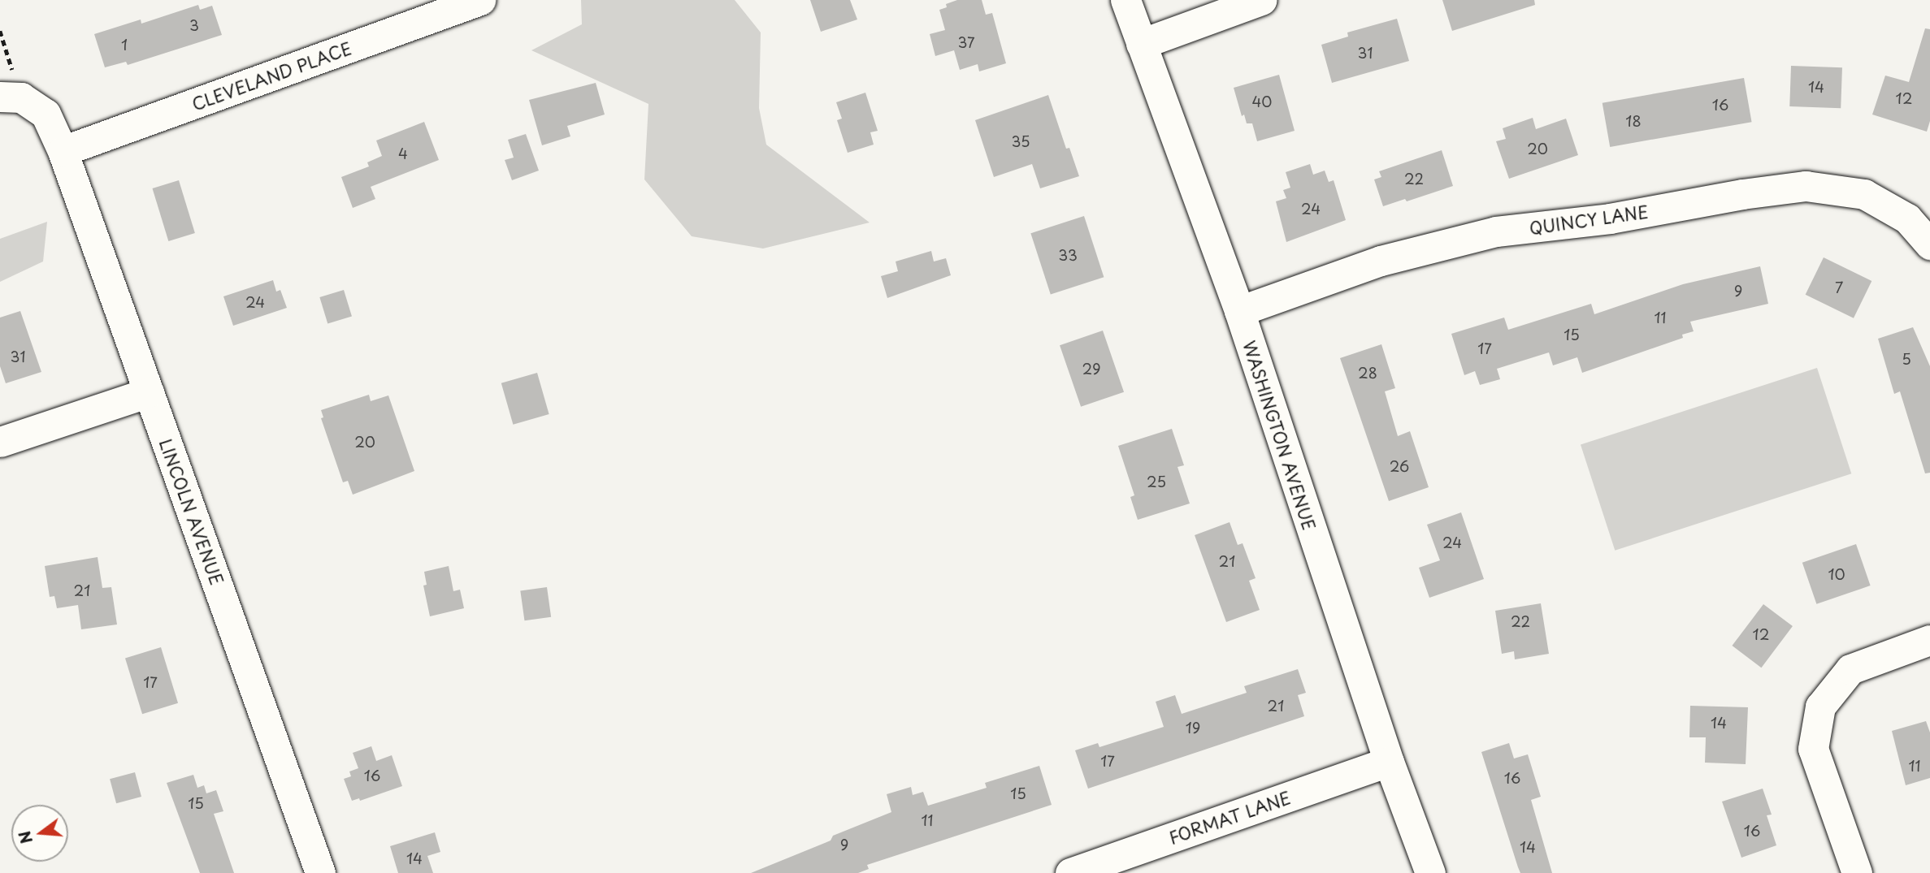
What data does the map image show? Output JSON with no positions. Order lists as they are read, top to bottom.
{
  "streets": {
    "street": [
      "CLEVELAND PLACE",
      "QUINCY LANE",
      "WASHINGTON AVENUE",
      "LINCOLN AVENUE",
      "FORMAT LANE"
    ]
  },
  "crossings": [
    ["CLEVELAND PLACE", "LINCOLN AVENUE"],
    ["QUINCY LANE", "WASHINGTON AVENUE"],
    ["WASHINGTON AVENUE", "FORMAT LANE"]
  ],
  "house_numbers": [
    "3",
    "37",
    "1",
    "31",
    "14",
    "12",
    "40",
    "16",
    "18",
    "35",
    "20",
    "4",
    "22",
    "24",
    "33",
    "7",
    "9",
    "24",
    "11",
    "15",
    "17",
    "31",
    "5",
    "29",
    "28",
    "20",
    "26",
    "25",
    "24",
    "21",
    "10",
    "21",
    "22",
    "12",
    "17",
    "21",
    "14",
    "19",
    "17",
    "11",
    "16",
    "16",
    "15",
    "15",
    "11",
    "16",
    "9",
    "14",
    "14"
  ],
  "north": "left"
}
